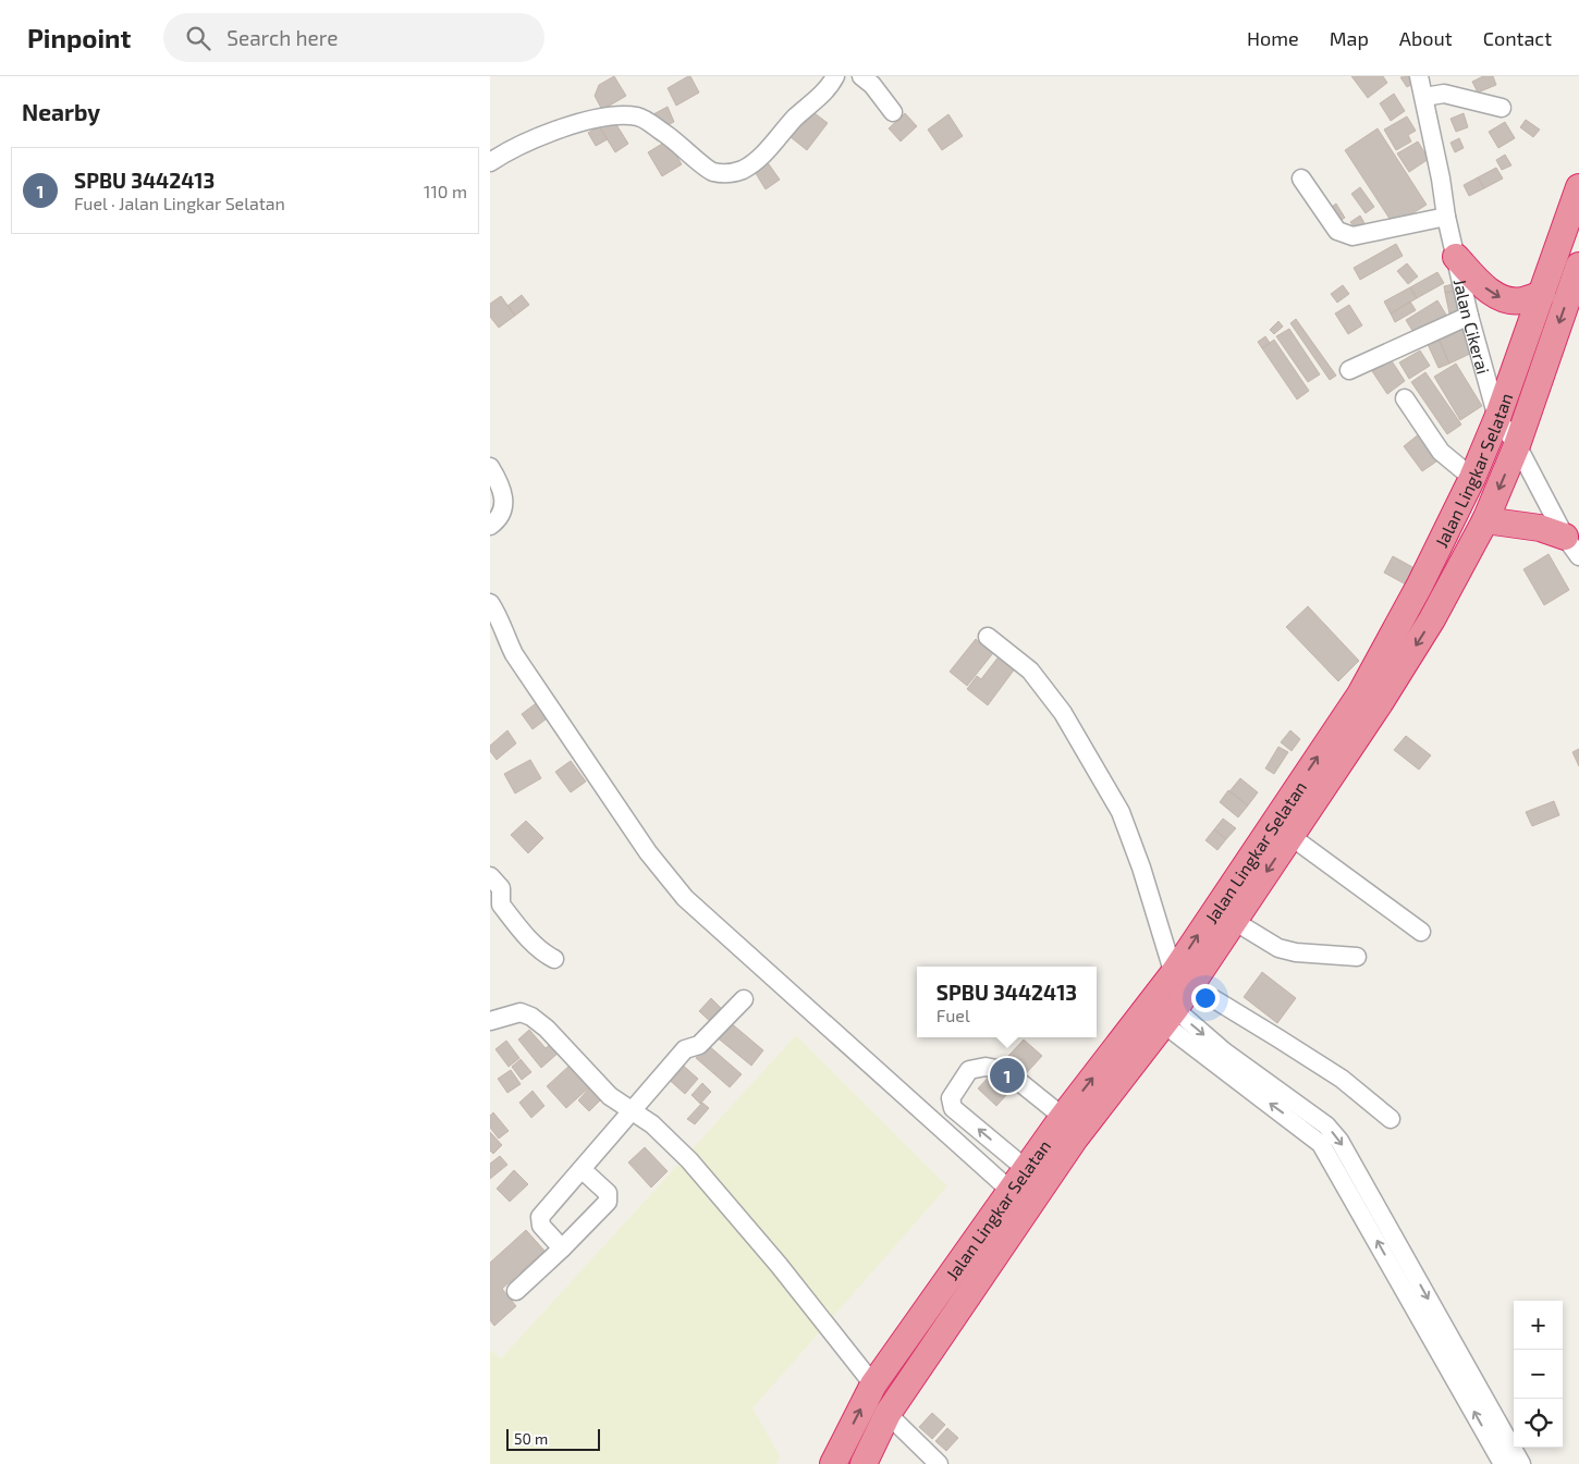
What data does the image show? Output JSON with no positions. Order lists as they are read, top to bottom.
{
  "streets": {
    "highway": ["Jalan Lingkar Selatan"],
    "street": ["Jalan Cikerai"]
  },
  "crossings": [
    ["Jalan Cikerai", "Jalan Lingkar Selatan"]
  ],
  "scale_bar": "50 m",
  "page": {
    "header": "Pinpoint",
    "search": "Search here",
    "nav": [
      "Home",
      "Map",
      "About",
      "Contact"
    ],
    "heading": "Nearby",
    "list": [
      {
        "mark": "1",
        "name": "SPBU 3442413",
        "note": "Fuel · Jalan Lingkar Selatan",
        "value": "110 m"
      }
    ],
    "popup": ["SPBU 3442413", "Fuel"],
    "pins": "1",
    "map_buttons": ["+", "−"],
    "scale": "50 m"
  }
}
